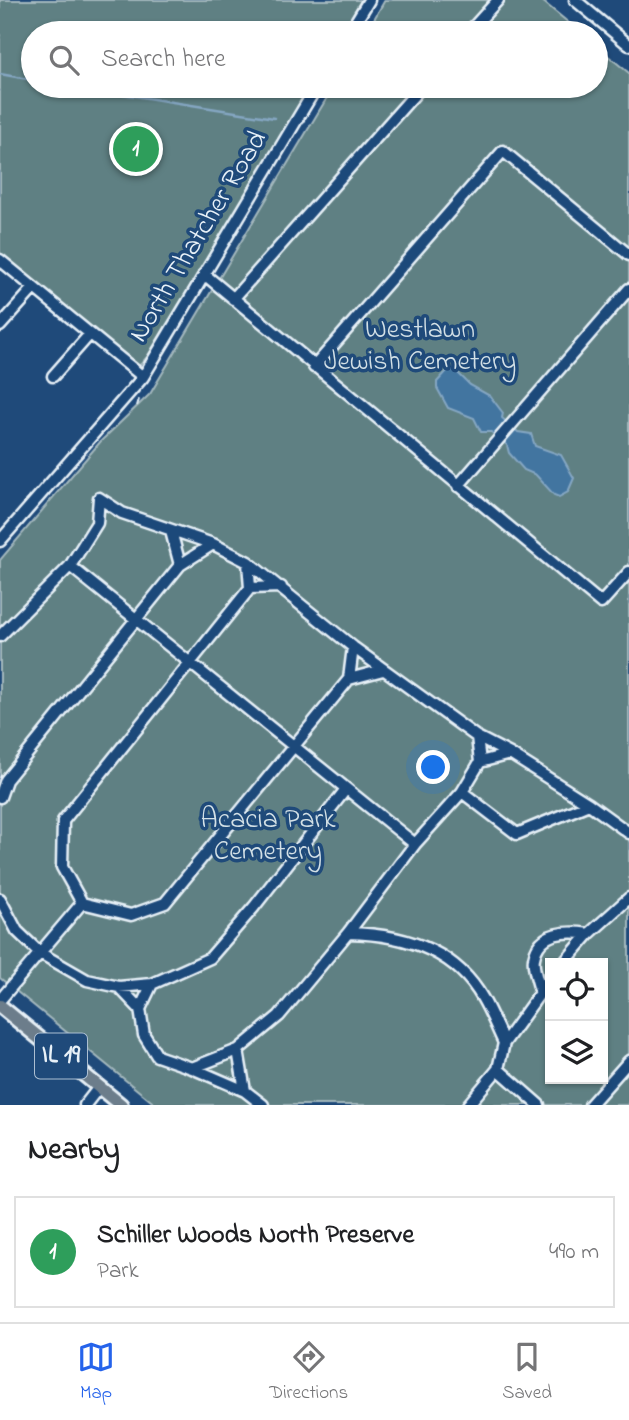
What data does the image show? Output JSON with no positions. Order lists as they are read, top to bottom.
{
  "streets": {
    "main road": ["IL 19"],
    "street": ["North Thatcher Road"]
  },
  "parks": ["Westlawn Jewish Cemetery", "Acacia Park Cemetery"],
  "page": {
    "search": "Search here",
    "pins": "1",
    "heading": "Nearby",
    "list": [
      {
        "mark": "1",
        "name": "Schiller Woods North Preserve",
        "note": "Park",
        "value": "490 m"
      }
    ],
    "nav": ["Map", "Directions", "Saved"]
  }
}
